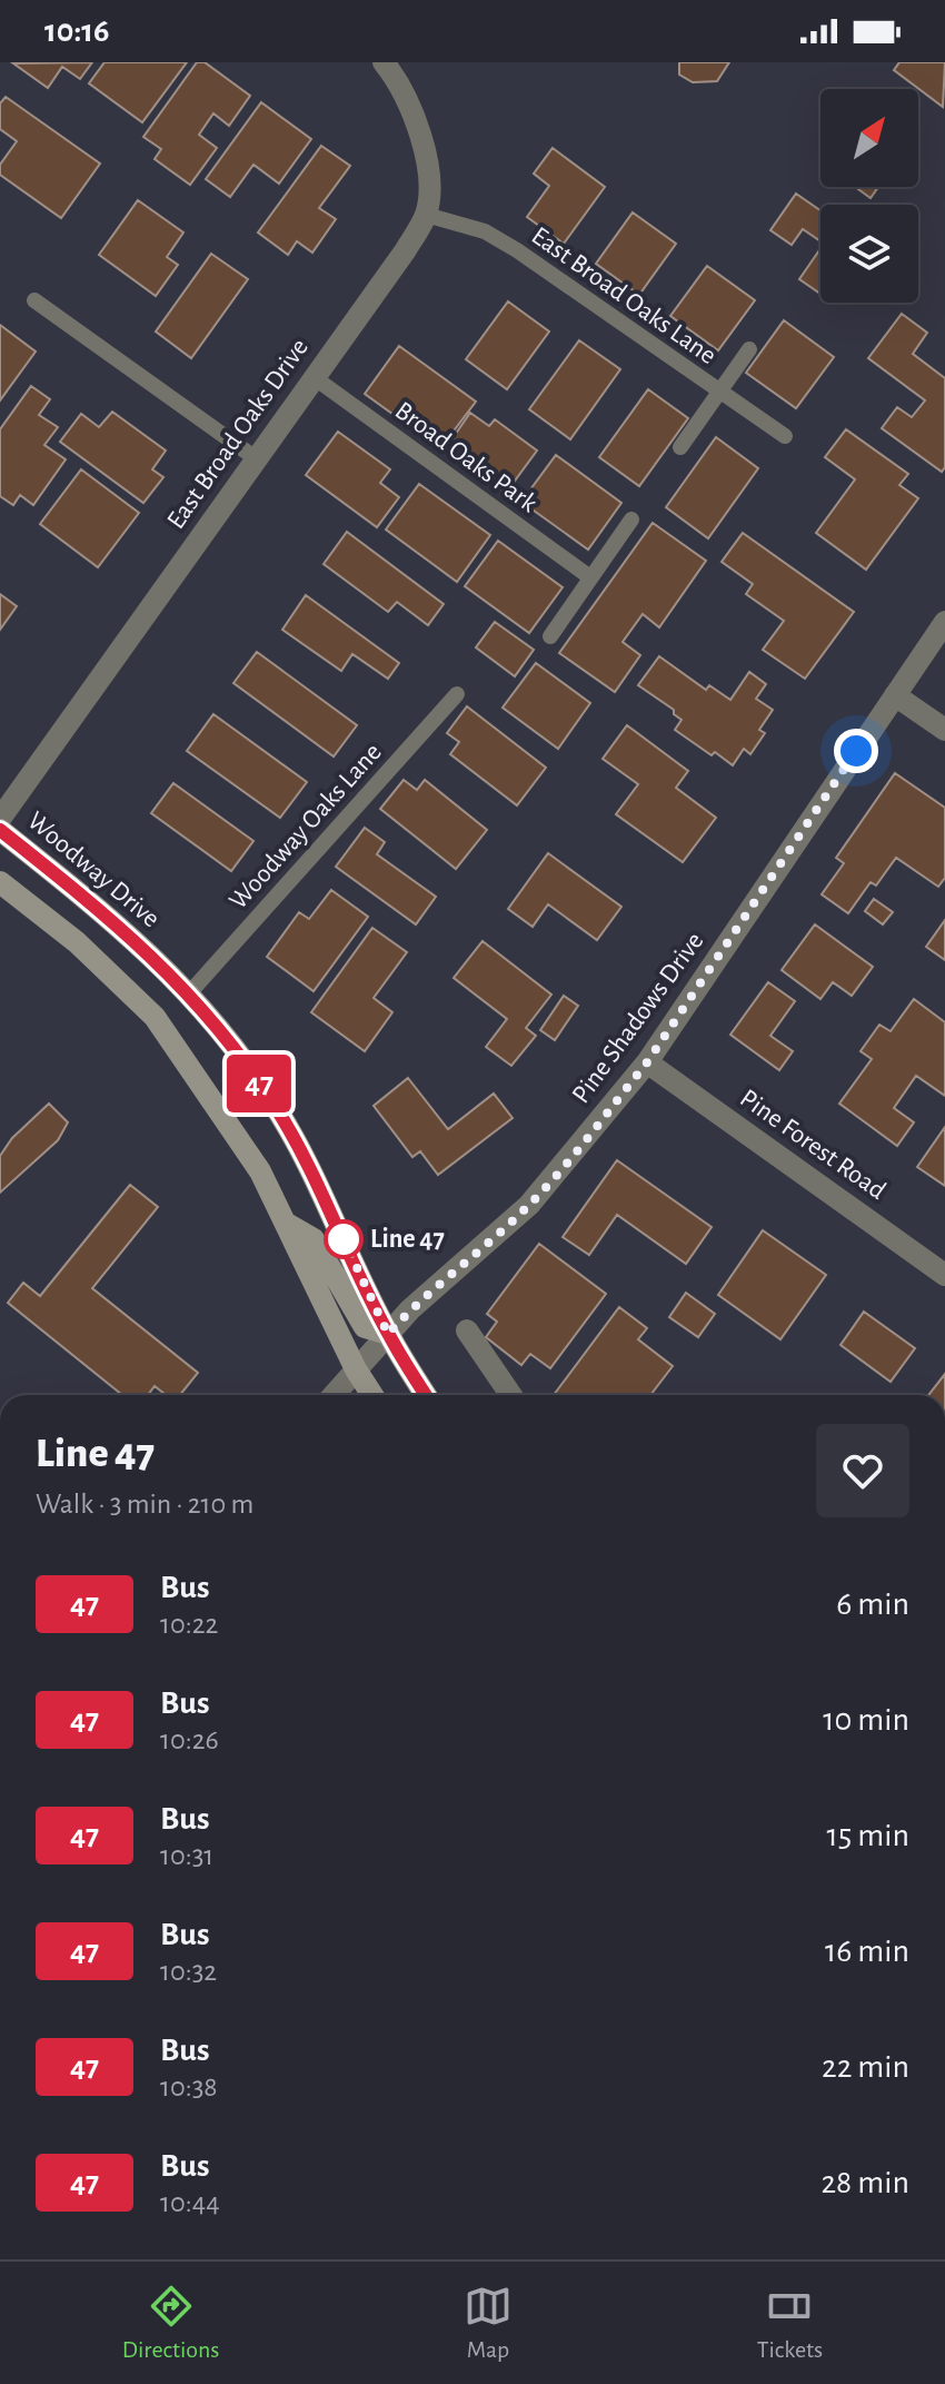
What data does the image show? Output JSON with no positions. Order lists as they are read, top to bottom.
{
  "streets": {
    "main road": ["Woodway Drive"],
    "street": ["East Broad Oaks Drive", "Pine Shadows Drive", "Pine Forest Road"],
    "lane": ["East Broad Oaks Lane", "Broad Oaks Park", "Woodway Oaks Lane"]
  },
  "crossings": [
    ["East Broad Oaks Lane", "East Broad Oaks Drive"],
    ["East Broad Oaks Drive", "Broad Oaks Park"],
    ["Woodway Oaks Lane", "Woodway Drive"],
    ["Woodway Drive", "Pine Shadows Drive"],
    ["Pine Shadows Drive", "Pine Forest Road"]
  ],
  "places": ["Line 47"],
  "lines": ["bus line 47"],
  "north": "top right",
  "page": {
    "status": "10:16",
    "on_map": "47",
    "heading": ["Line 47", "Walk · 3 min · 210 m"],
    "list": [
      {
        "mark": "47",
        "name": "Bus",
        "note": "10:22",
        "value": "6 min"
      },
      {
        "mark": "47",
        "name": "Bus",
        "note": "10:26",
        "value": "10 min"
      },
      {
        "mark": "47",
        "name": "Bus",
        "note": "10:31",
        "value": "15 min"
      },
      {
        "mark": "47",
        "name": "Bus",
        "note": "10:32",
        "value": "16 min"
      },
      {
        "mark": "47",
        "name": "Bus",
        "note": "10:38",
        "value": "22 min"
      },
      {
        "mark": "47",
        "name": "Bus",
        "note": "10:44",
        "value": "28 min"
      }
    ],
    "tabs": ["Directions", "Map", "Tickets"]
  }
}
